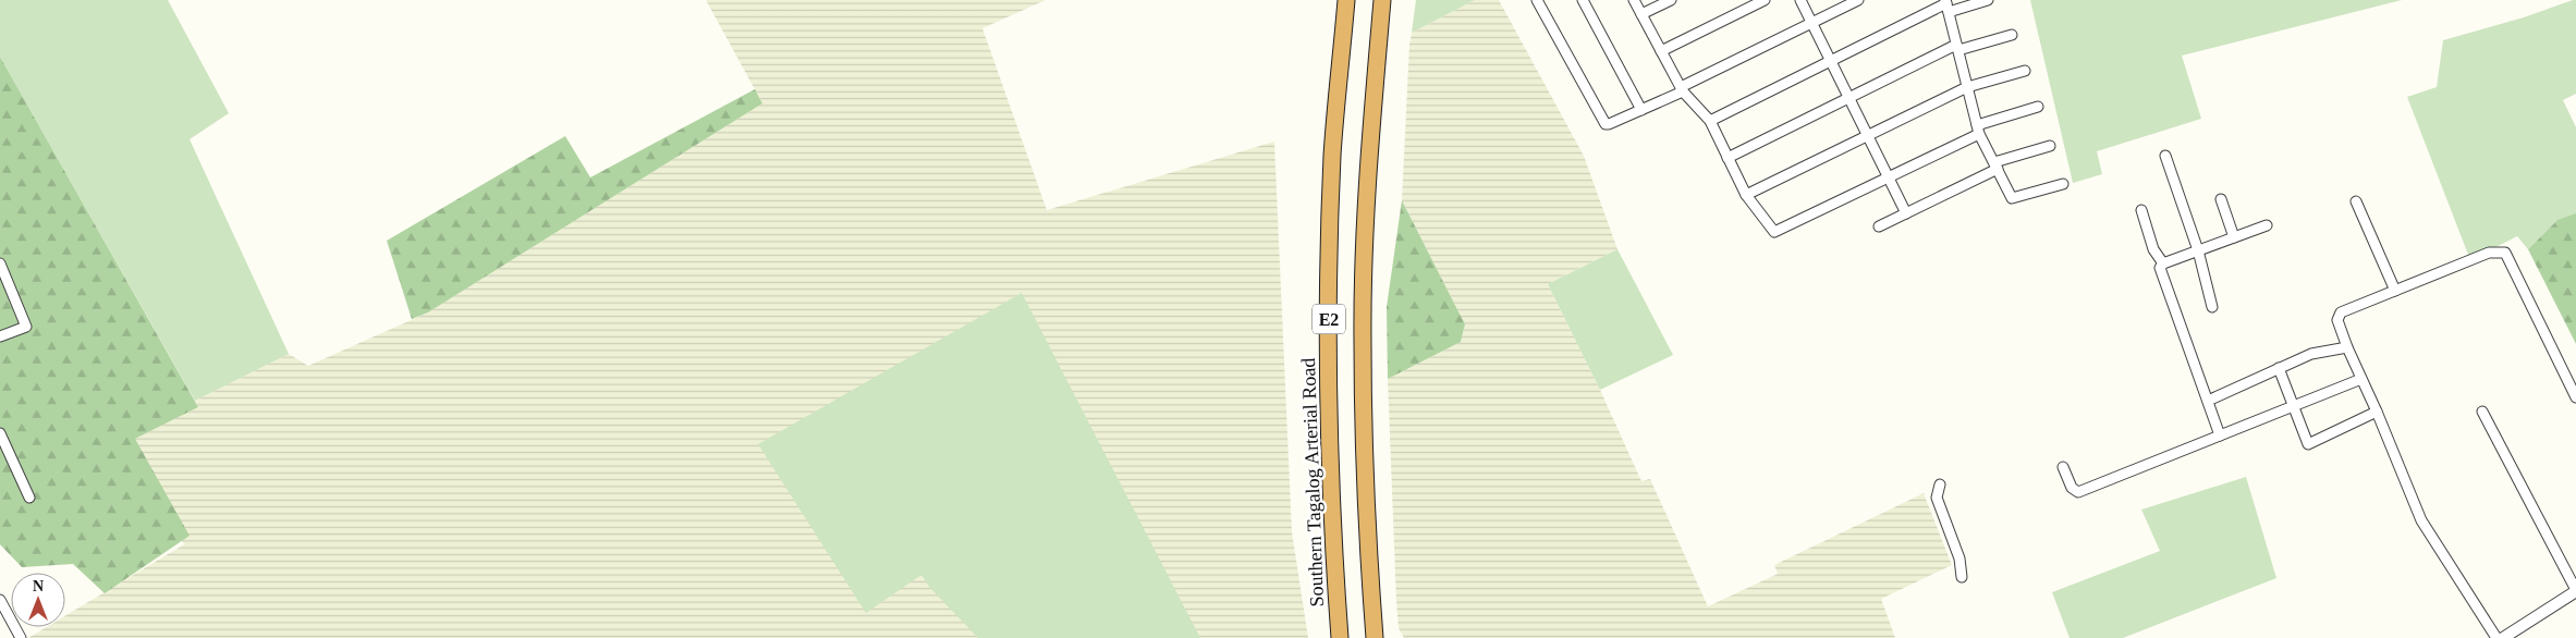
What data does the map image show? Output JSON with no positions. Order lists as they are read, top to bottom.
{
  "streets": {
    "highway": ["E2", "Southern Tagalog Arterial Road"]
  },
  "north": "top"
}
